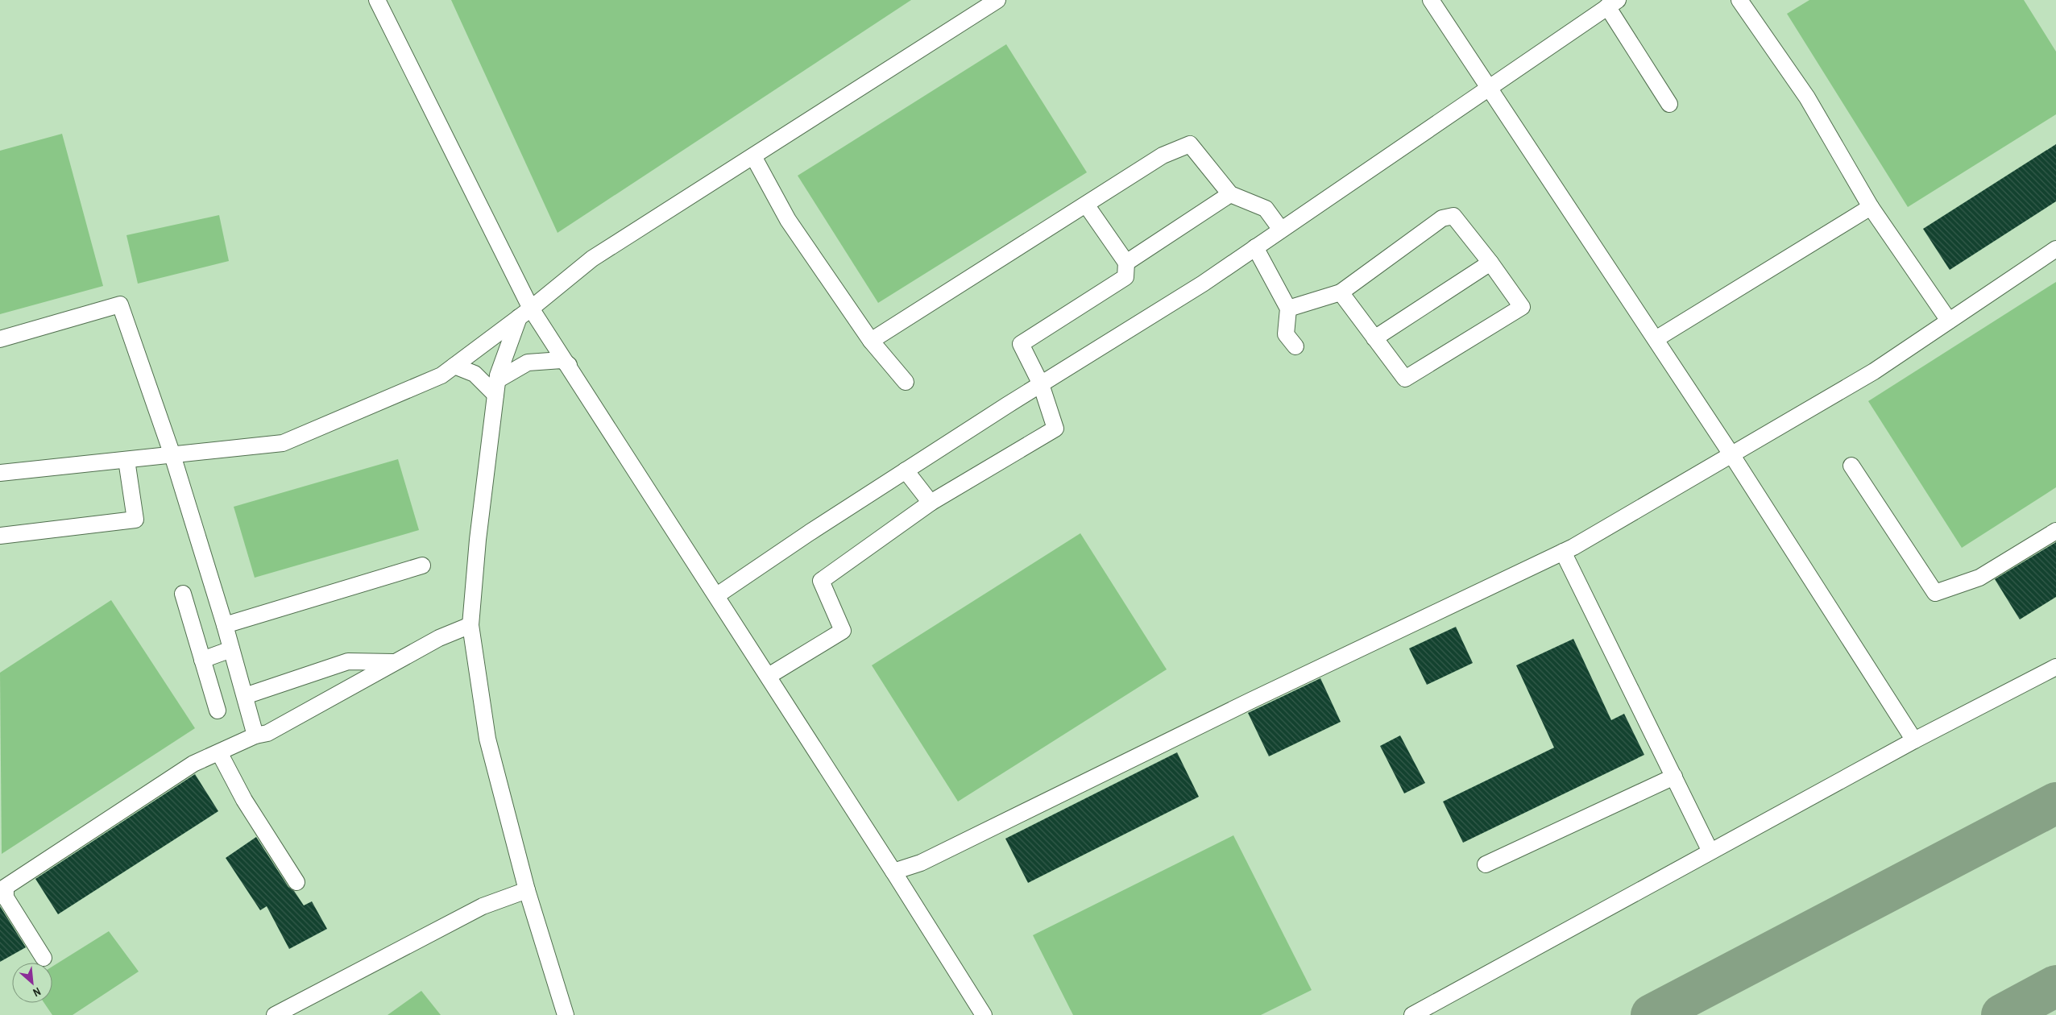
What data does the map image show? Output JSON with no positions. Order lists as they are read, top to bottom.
{
  "north": "bottom right"
}
